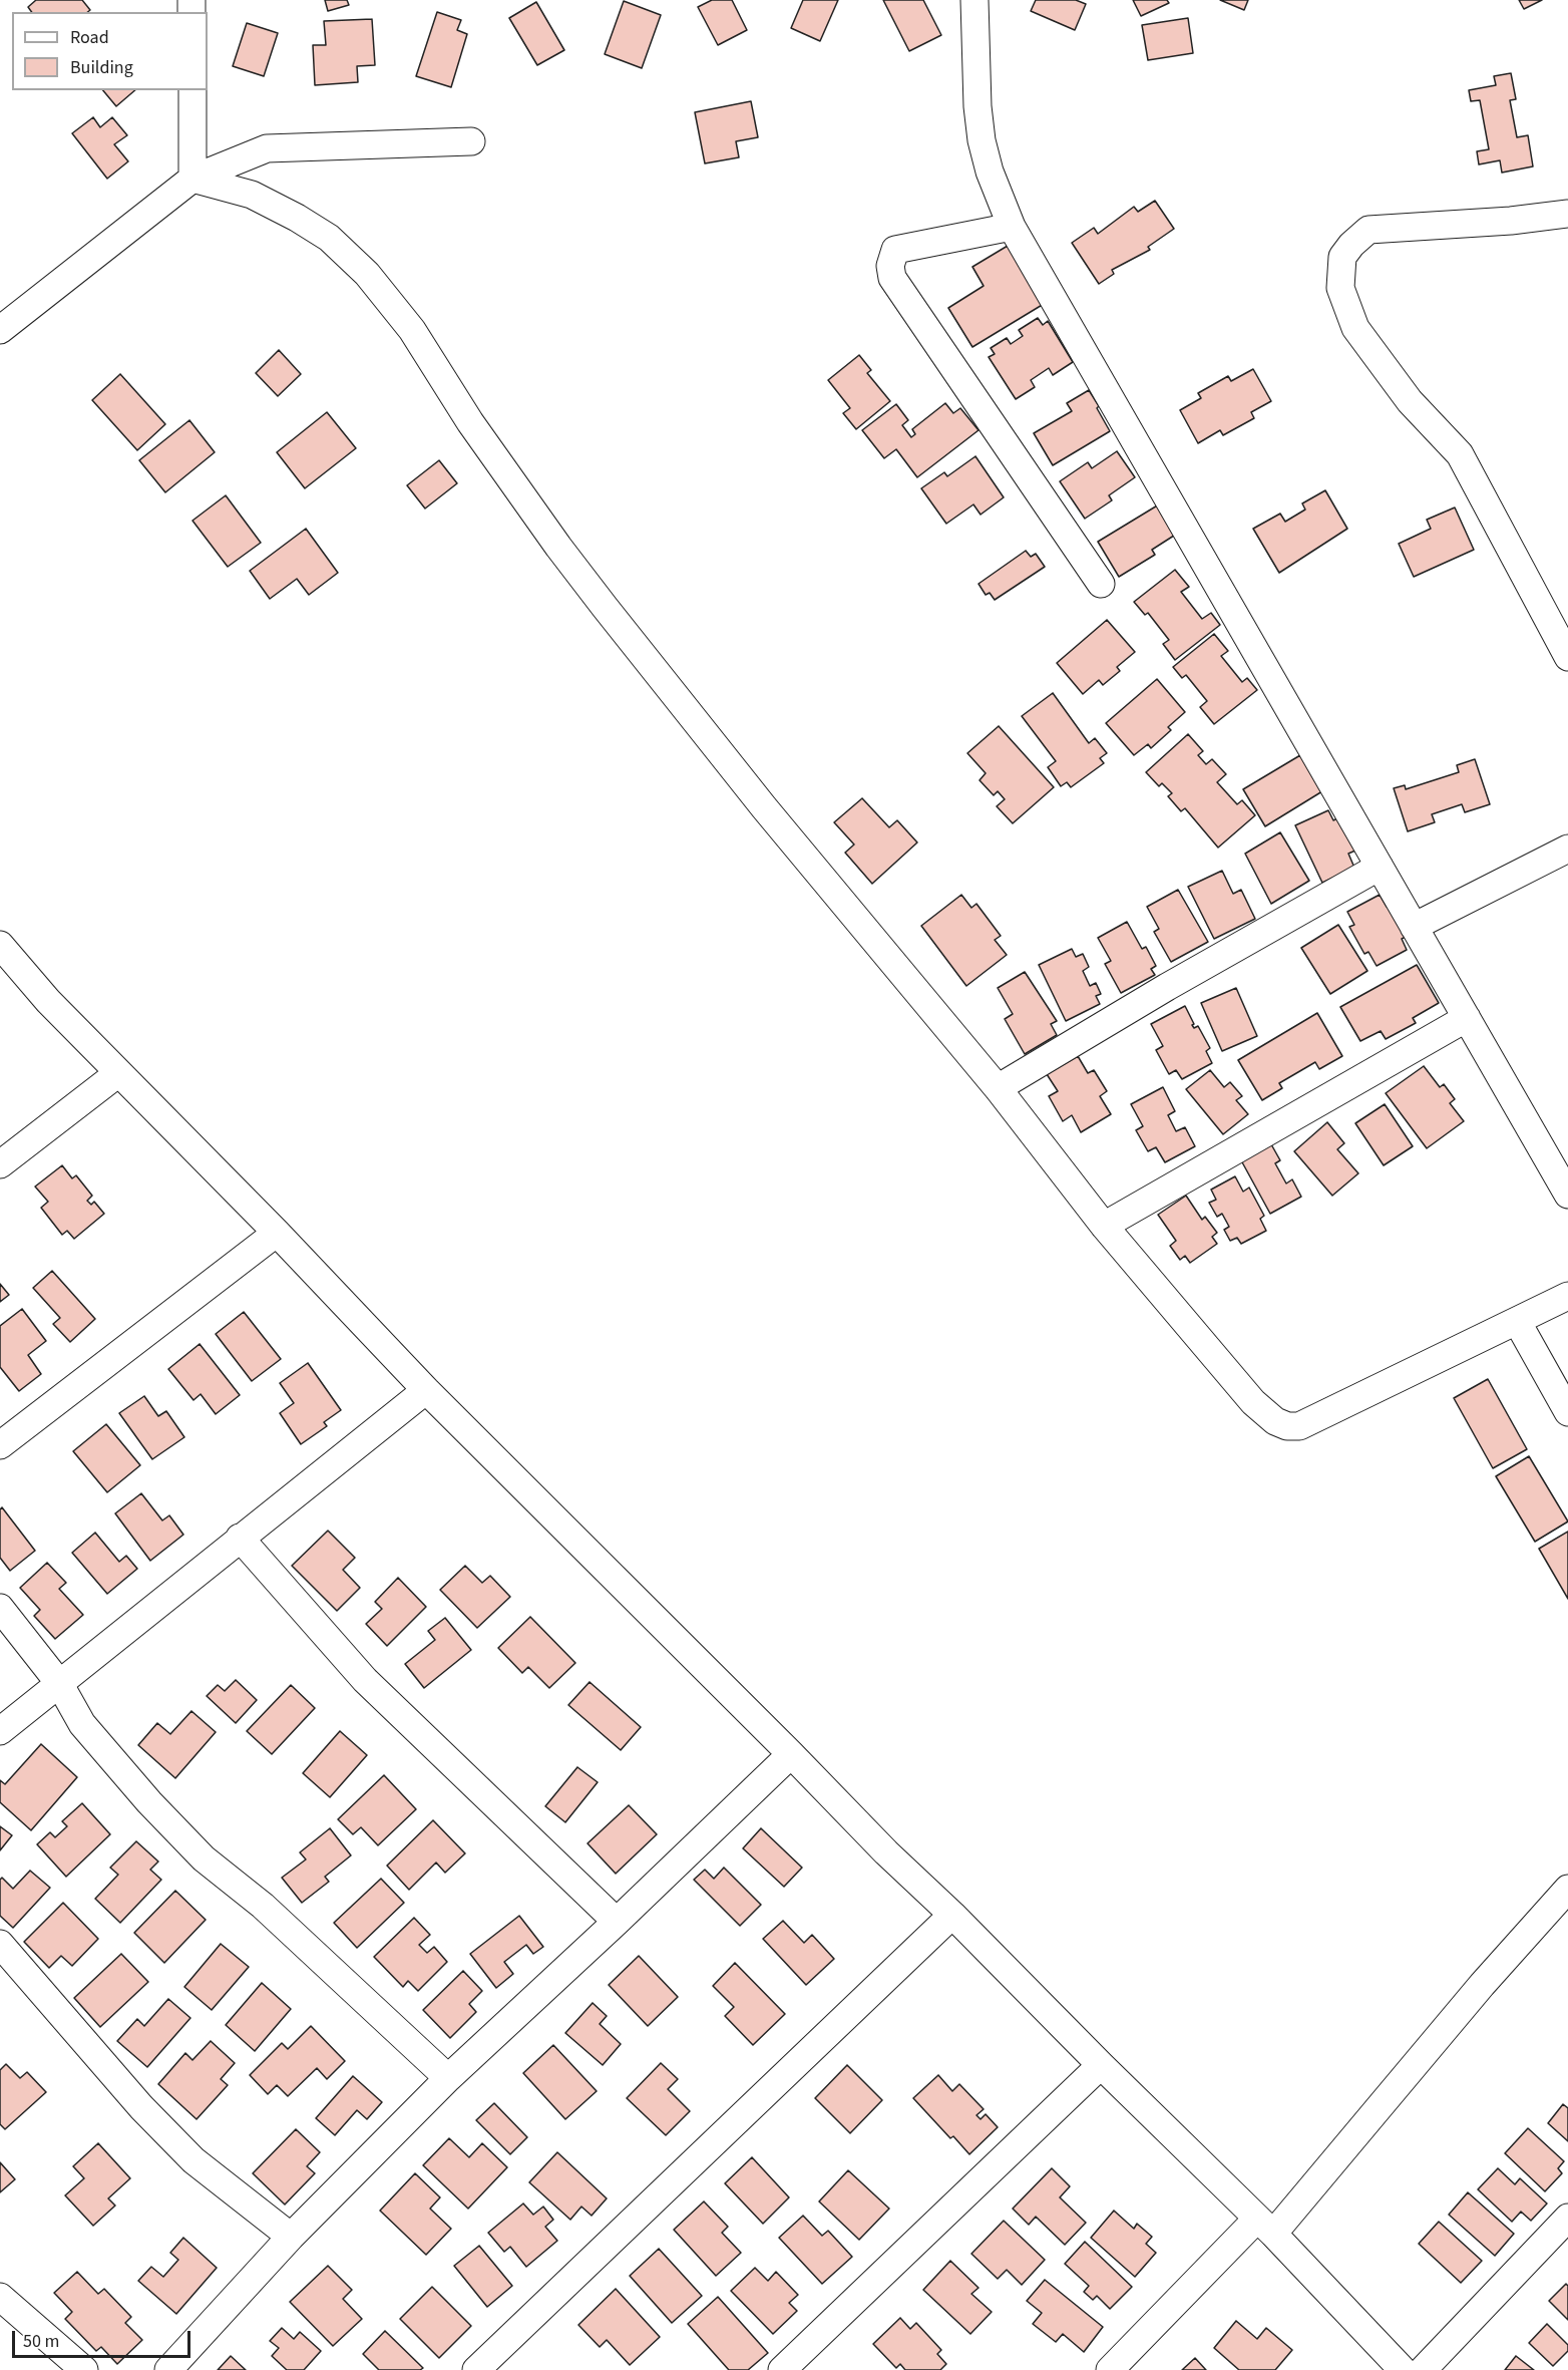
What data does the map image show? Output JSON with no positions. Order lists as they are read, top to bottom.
{
  "legend": ["Road", "Building"],
  "scale_bar": "50 m"
}
